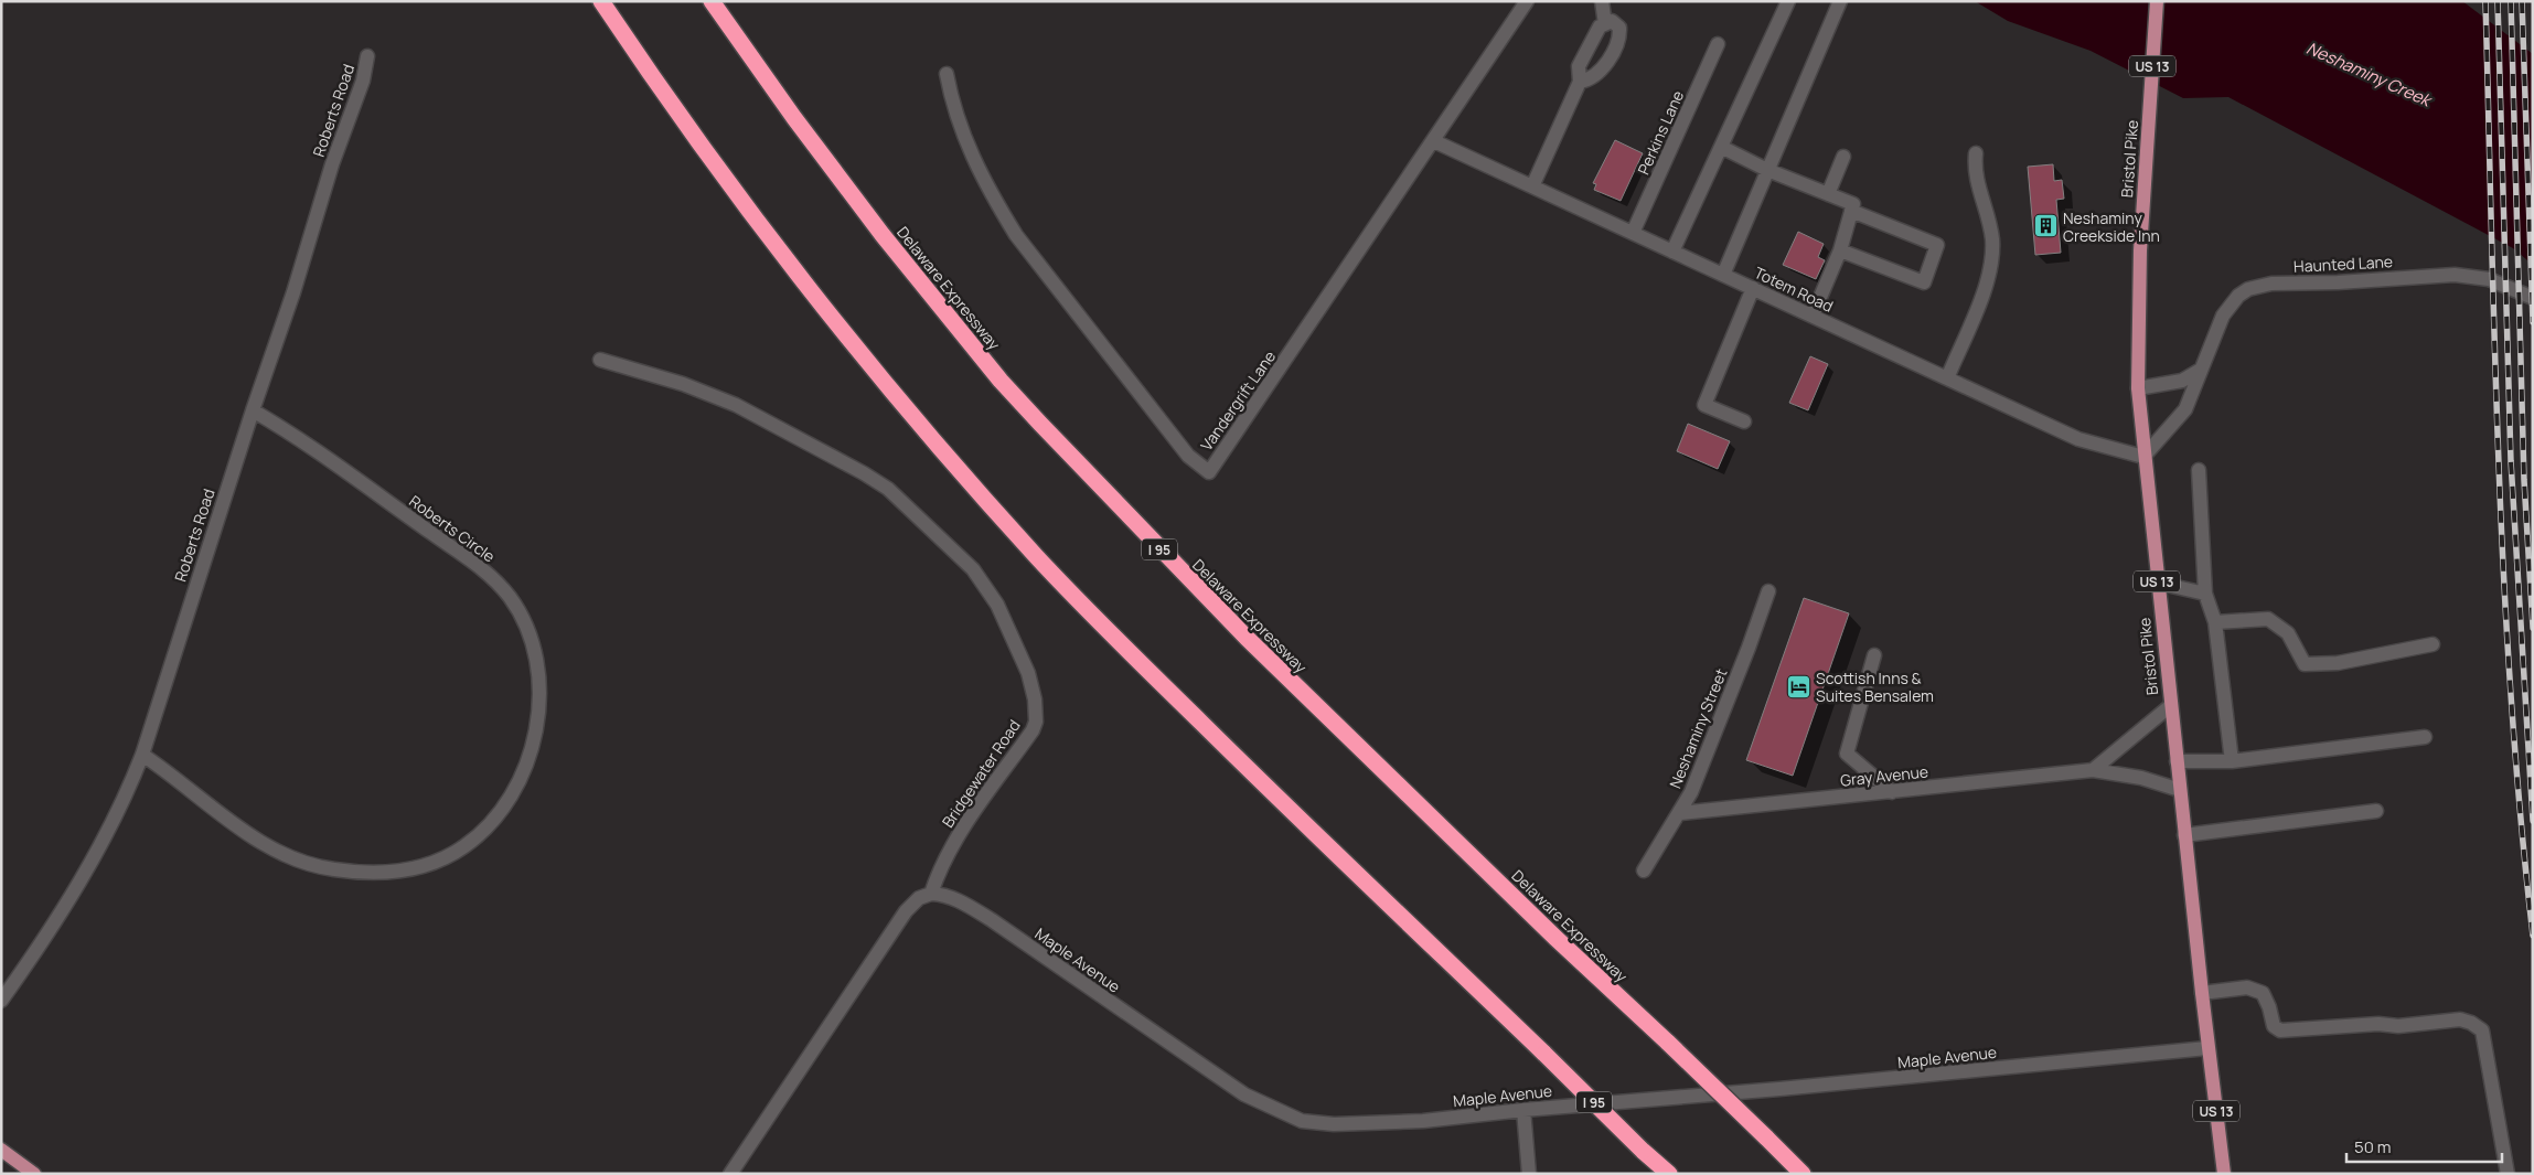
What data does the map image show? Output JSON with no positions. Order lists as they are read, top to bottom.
{
  "streets": {
    "highway": ["Delaware Expressway", "I 95"],
    "main road": ["US 13", "Bristol Pike"],
    "street": [
      "Roberts Road",
      "Perkins Lane",
      "Haunted Lane",
      "Totem Road",
      "Vandergrift Lane",
      "Roberts Circle",
      "Neshaminy Street",
      "Bridgewater Road",
      "Gray Avenue",
      "Maple Avenue"
    ]
  },
  "crossings": [
    ["Roberts Road", "Roberts Circle"],
    ["Perkins Lane", "Totem Road"],
    ["Bristol Pike", "Haunted Lane"],
    ["Bristol Pike", "Totem Road"],
    ["Bristol Pike", "Gray Avenue"],
    ["Bristol Pike", "Maple Avenue"],
    ["Haunted Lane", "Totem Road"],
    ["Totem Road", "Vandergrift Lane"],
    ["Neshaminy Street", "Gray Avenue"],
    ["Bridgewater Road", "Maple Avenue"]
  ],
  "water": ["Neshaminy Creek"],
  "places": {
    "building": ["Neshaminy Creekside Inn"],
    "hotel": ["Scottish Inns & Suites Bensalem"]
  },
  "scale_bar": "50 m"
}
